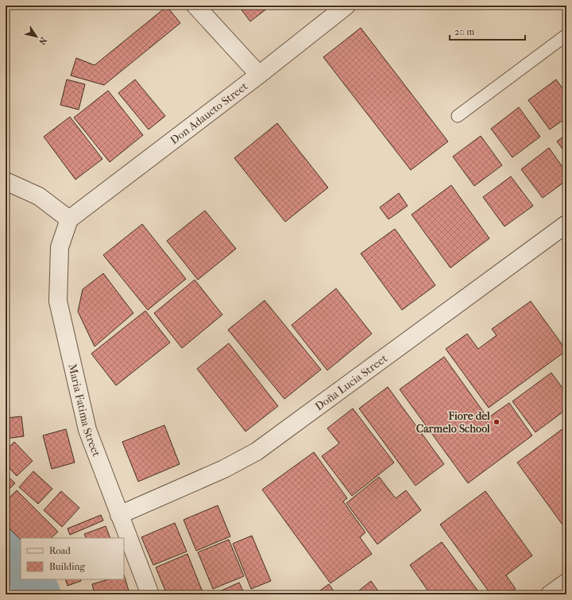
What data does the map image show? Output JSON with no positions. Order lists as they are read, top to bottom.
{
  "streets": {
    "street": ["Don Adaucto Street", "Doña Lucia Street", "Maria Fatima Street"]
  },
  "crossings": [
    ["Don Adaucto Street", "Maria Fatima Street"],
    ["Doña Lucia Street", "Maria Fatima Street"]
  ],
  "places": ["Fiore del Carmelo School"],
  "legend": ["Road", "Building"],
  "scale_bar": "20 m",
  "north": "bottom right"
}
